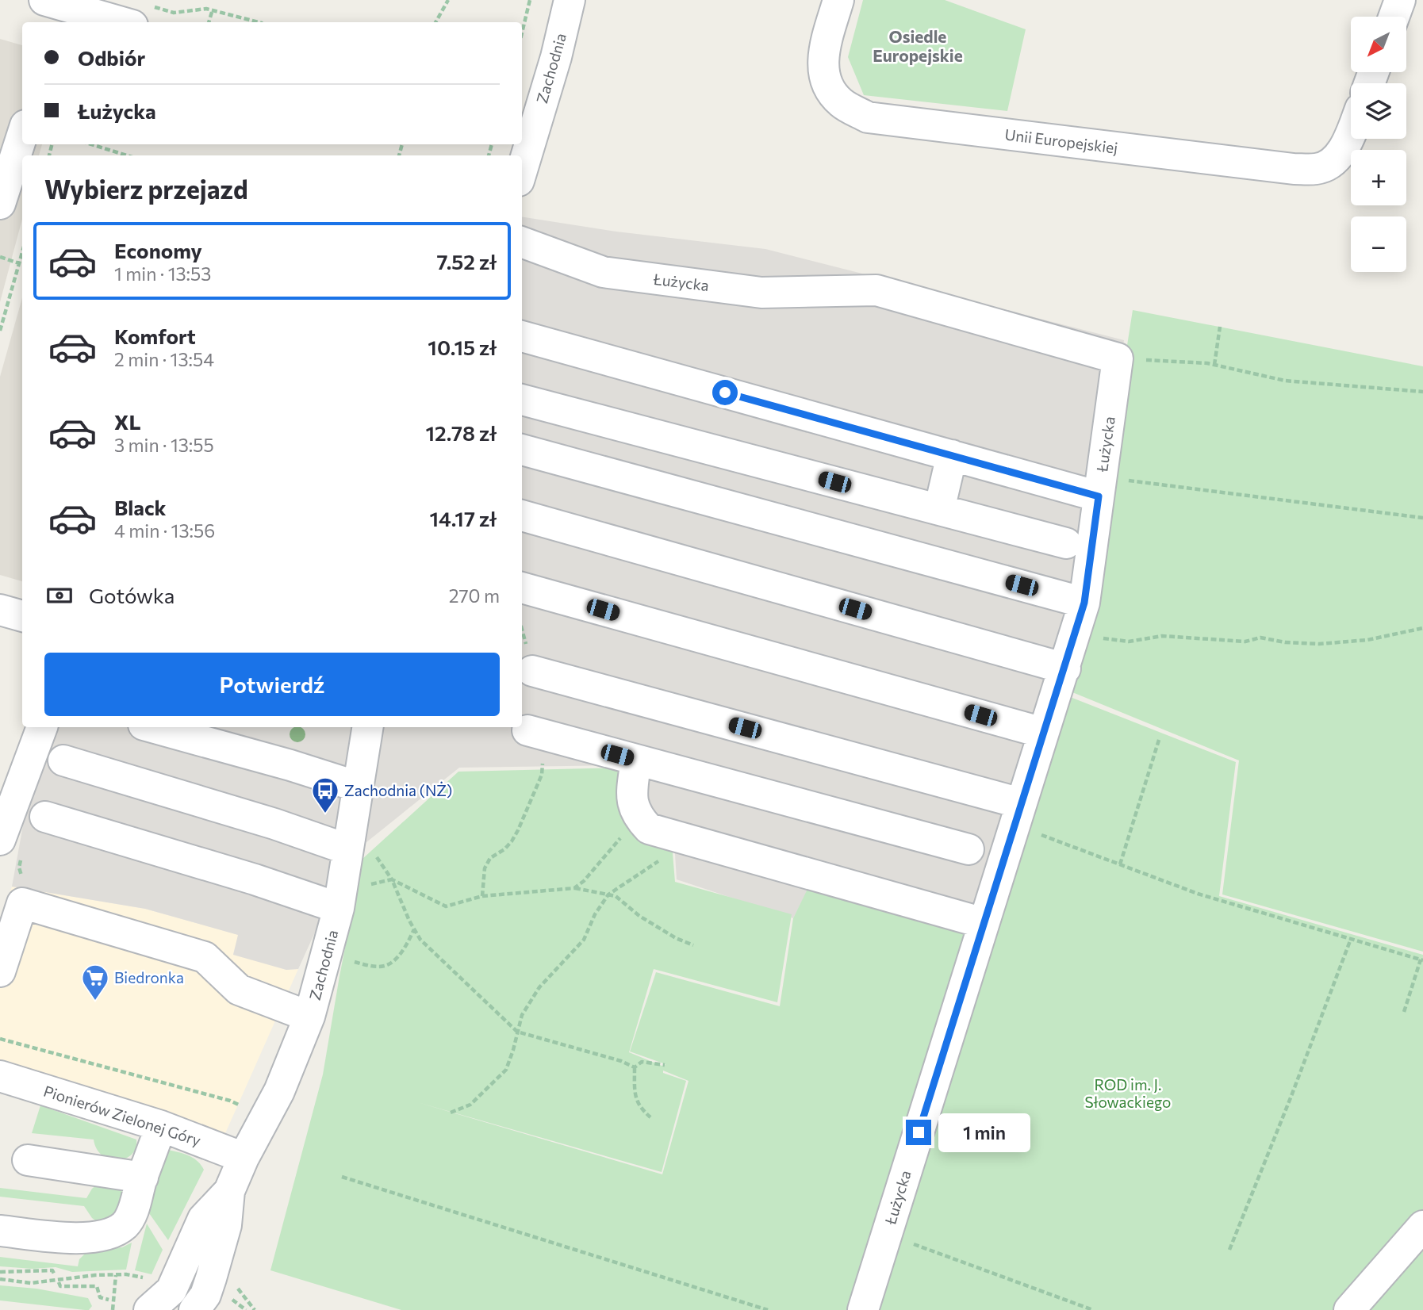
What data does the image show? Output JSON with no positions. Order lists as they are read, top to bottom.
{
  "streets": {
    "street": [
      "Zachodnia",
      "Unii Europejskiej",
      "Łużycka",
      "Pionierów Zielonej Góry"
    ]
  },
  "crossings": [
    ["Zachodnia", "Pionierów Zielonej Góry"]
  ],
  "districts": ["Osiedle Europejskie"],
  "parks": ["ROD im. J. Słowackiego"],
  "places": {
    "bus stop": ["Zachodnia (NŻ)"],
    "supermarket": ["Biedronka"]
  },
  "north": "bottom left",
  "page": {
    "map_buttons": ["+", "−"],
    "banner": ["Odbiór", "Łużycka"],
    "heading": "Wybierz przejazd",
    "list": [
      {
        "name": "Economy",
        "note": "1 min · 13:53",
        "value": "7.52 zł"
      },
      {
        "name": "Komfort",
        "note": "2 min · 13:54",
        "value": "10.15 zł"
      },
      {
        "name": "XL",
        "note": "3 min · 13:55",
        "value": "12.78 zł"
      },
      {
        "name": "Black",
        "note": "4 min · 13:56",
        "value": "14.17 zł"
      }
    ],
    "pay": ["Gotówka", "270 m"],
    "buttons": "Potwierdź",
    "bubble": "1 min"
  }
}
